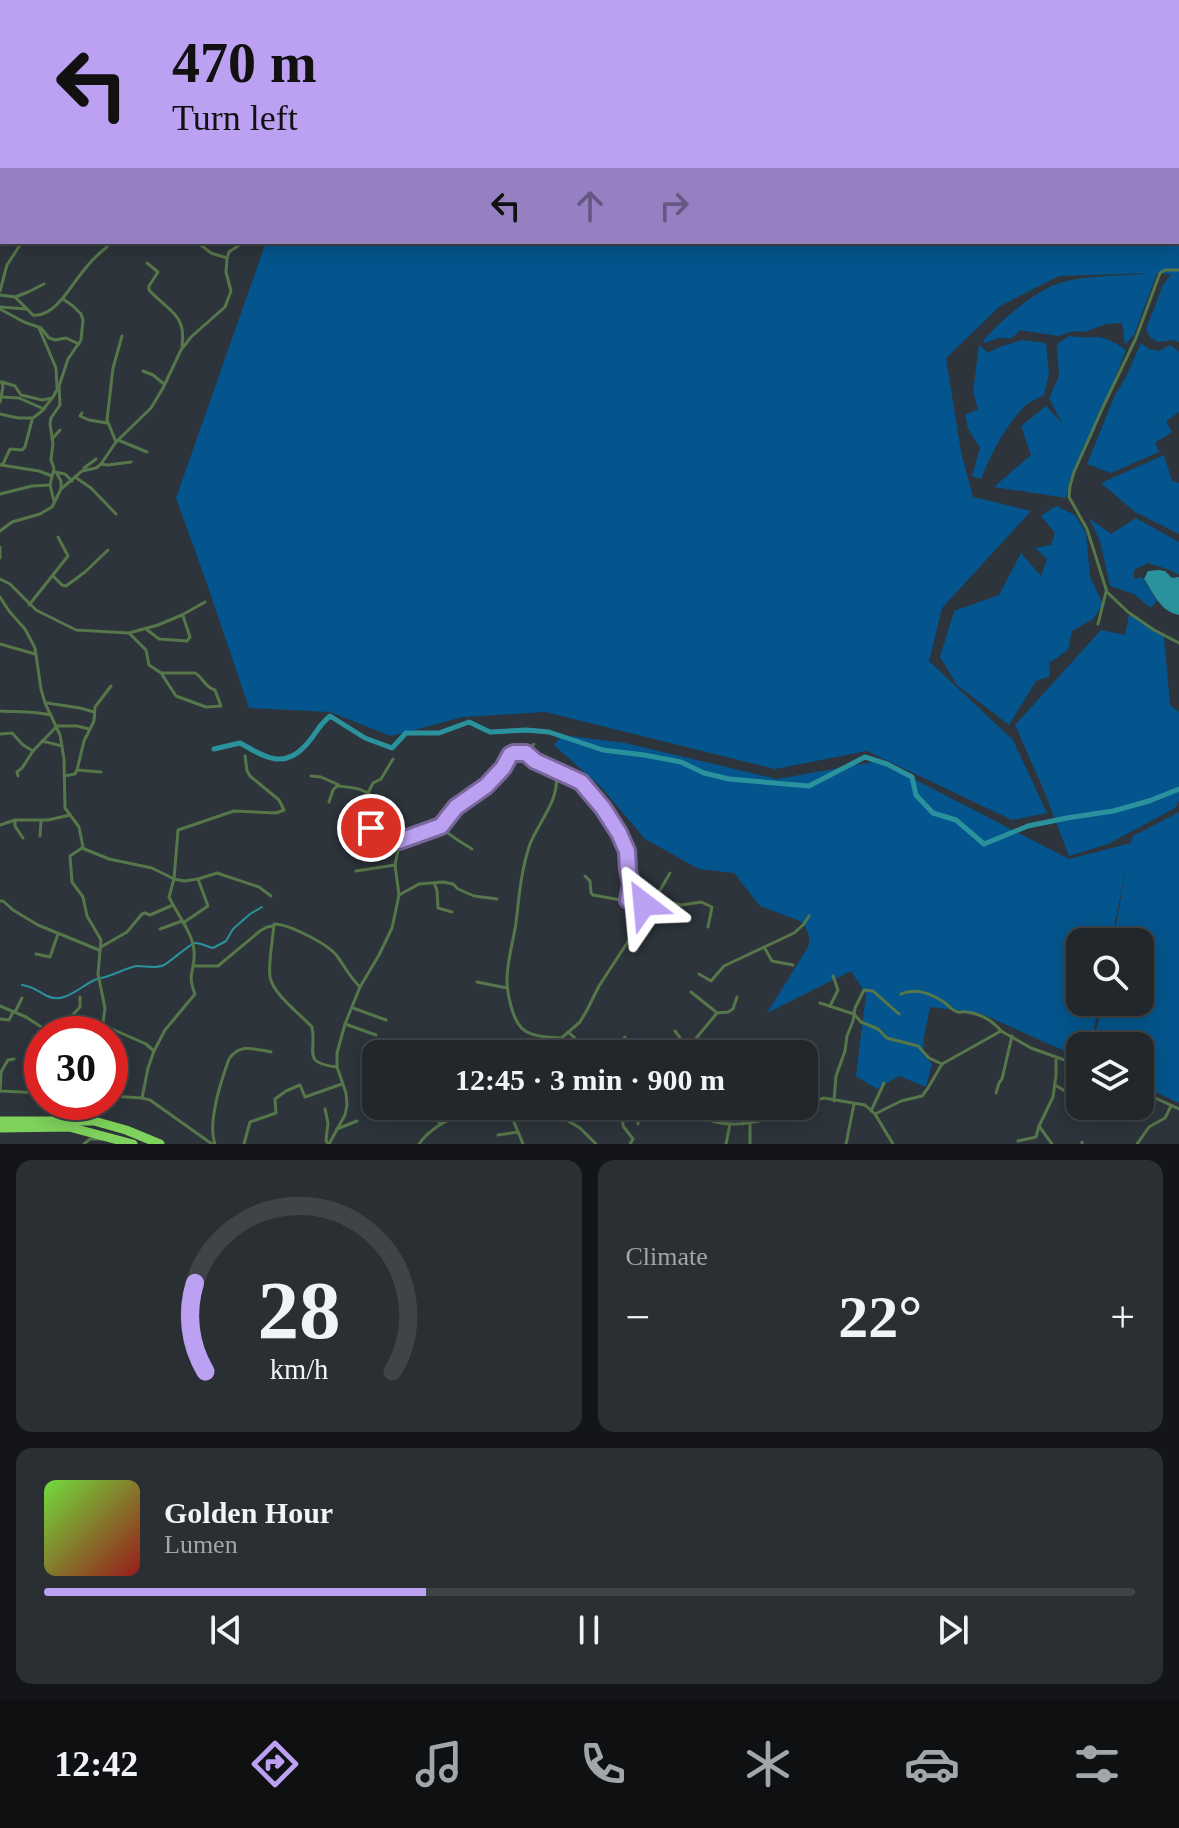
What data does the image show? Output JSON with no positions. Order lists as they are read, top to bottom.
{
  "page": {
    "turn": ["470 m", "Turn left"],
    "limit": "30",
    "trip": "12:45 · 3 min · 900 m",
    "tile": "Climate",
    "heat": ["−", "22°", "+"],
    "song": ["Golden Hour", "Lumen"],
    "tabs": "12:42",
    "gauge": ["28", "km/h"]
  }
}
